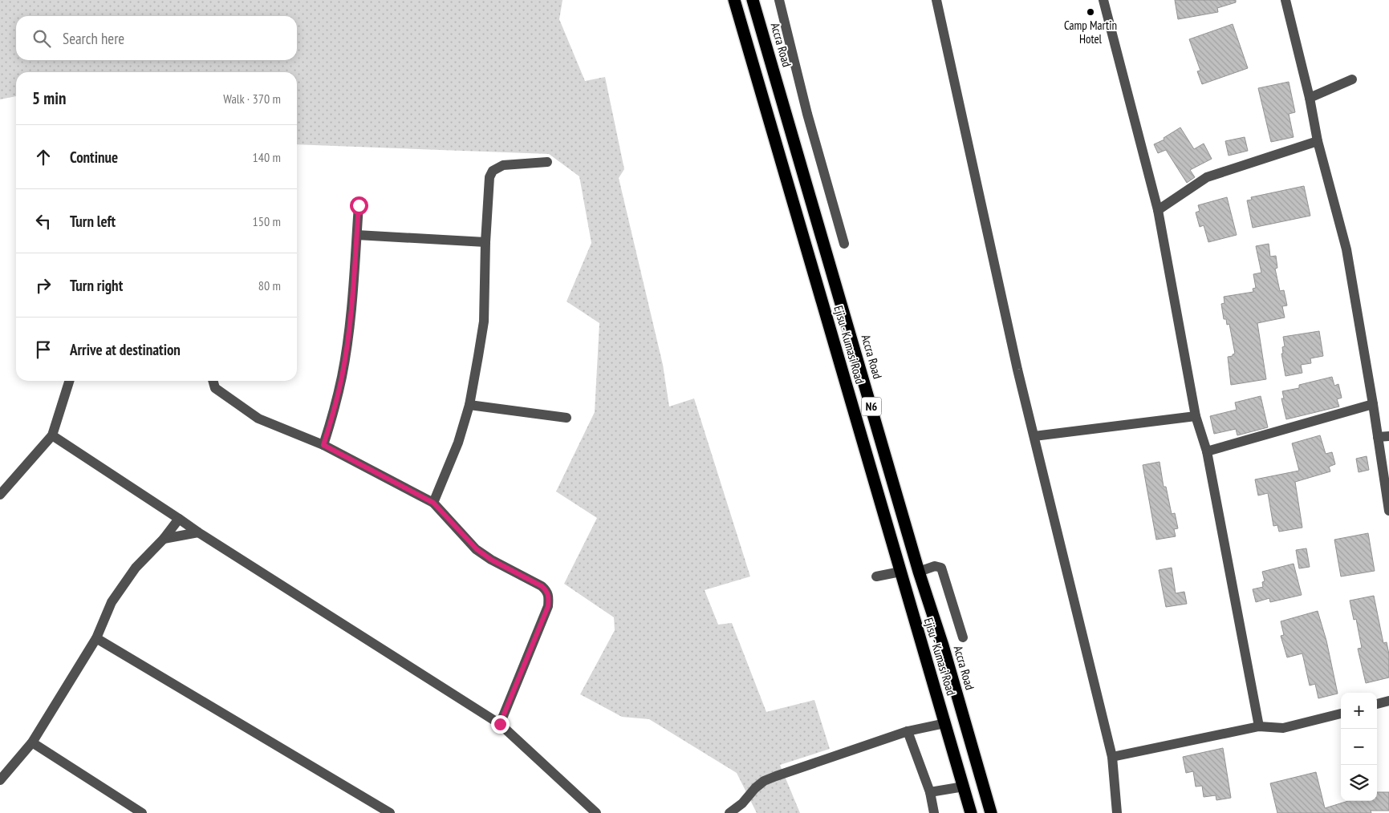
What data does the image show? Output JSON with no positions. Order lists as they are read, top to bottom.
{
  "streets": {
    "highway": ["Accra Road", "Ejisu - Kumasi Road", "N6"]
  },
  "places": ["Camp Martin Hotel"],
  "page": {
    "search": "Search here",
    "heading": ["5 min", "Walk · 370 m"],
    "list": [
      ["Continue", "140 m"],
      ["Turn left", "150 m"],
      ["Turn right", "80 m"],
      "Arrive at destination"
    ],
    "map_buttons": ["+", "−"]
  }
}
